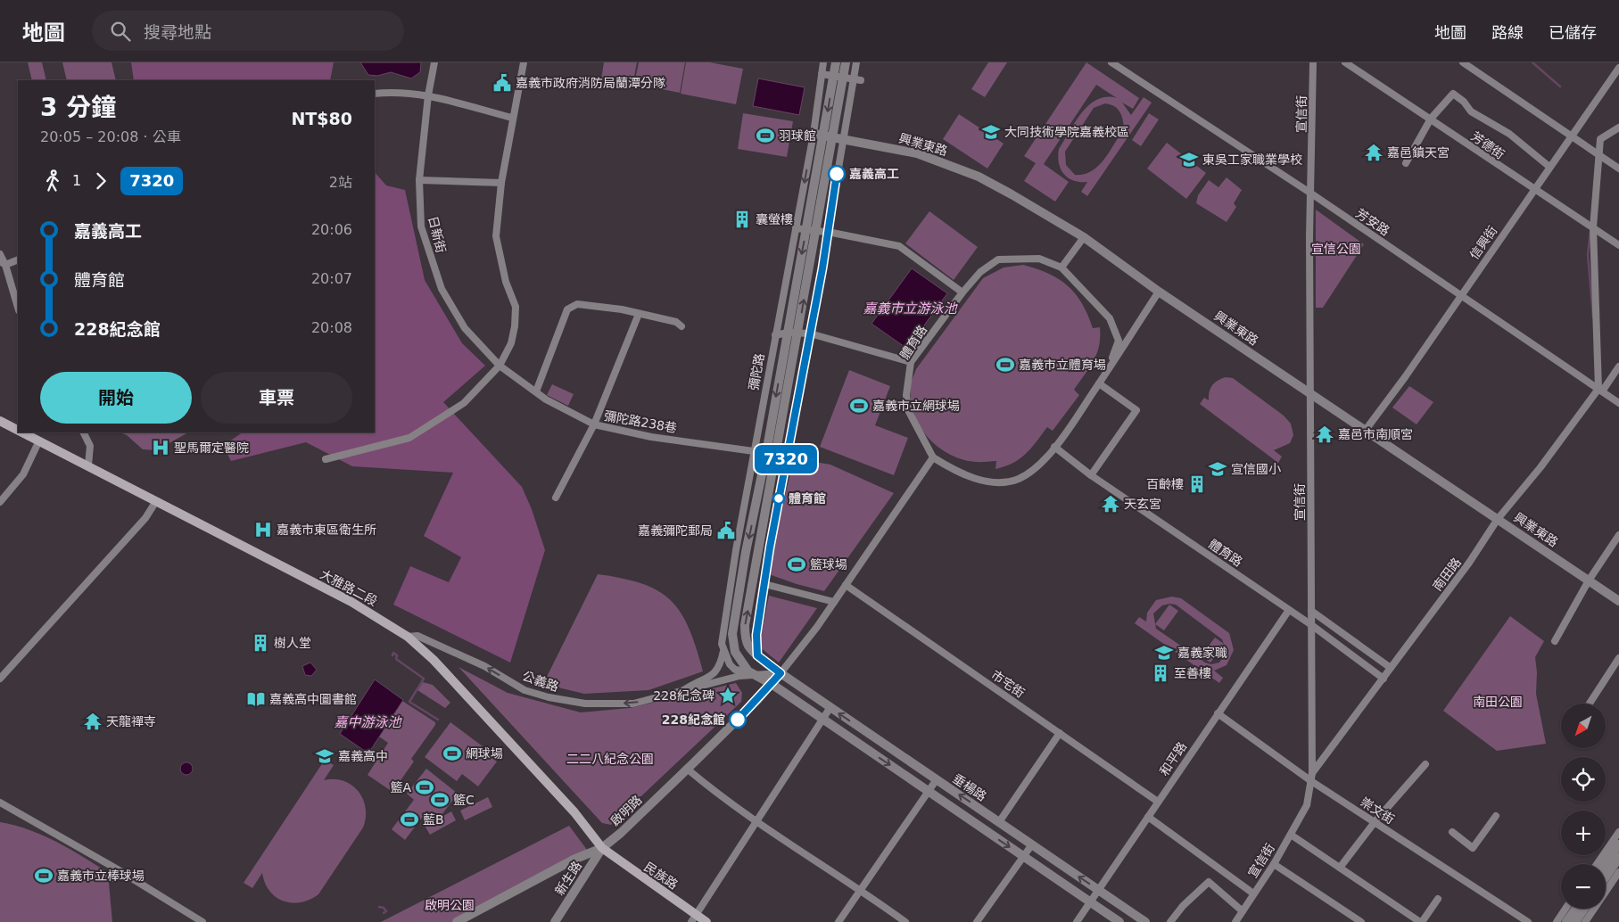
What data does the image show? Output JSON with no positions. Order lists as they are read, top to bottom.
{
  "streets": {
    "main road": ["大雅路二段", "民族路"],
    "street": [
      "宣信街",
      "興業東路",
      "芳德街",
      "芳安路",
      "日新街",
      "信興街",
      "體育路",
      "彌陀路",
      "彌陀路238巷",
      "南田路",
      "公義路",
      "市宅街",
      "和平路",
      "垂楊路",
      "啟明路",
      "崇文街",
      "新生路"
    ]
  },
  "crossings": [
    ["宣信街", "興業東路"],
    ["宣信街", "芳安路"],
    ["宣信街", "體育路"],
    ["宣信街", "南田路"],
    ["宣信街", "崇文街"],
    ["興業東路", "信興街"],
    ["興業東路", "體育路"],
    ["興業東路", "彌陀路"],
    ["興業東路", "南田路"],
    ["芳德街", "信興街"],
    ["芳安路", "信興街"],
    ["芳安路", "南田路"],
    ["日新街", "彌陀路238巷"],
    ["體育路", "南田路"],
    ["體育路", "和平路"],
    ["彌陀路", "彌陀路238巷"],
    ["彌陀路", "公義路"],
    ["彌陀路", "垂楊路"],
    ["彌陀路", "啟明路"],
    ["大雅路二段", "公義路"],
    ["大雅路二段", "啟明路"],
    ["大雅路二段", "民族路"],
    ["大雅路二段", "新生路"],
    ["公義路", "垂楊路"],
    ["公義路", "啟明路"],
    ["市宅街", "和平路"],
    ["和平路", "垂楊路"],
    ["和平路", "崇文街"],
    ["垂楊路", "啟明路"],
    ["啟明路", "民族路"],
    ["啟明路", "新生路"],
    ["民族路", "新生路"]
  ],
  "one_way": ["公義路"],
  "water": ["嘉義市立游泳池", "嘉中游泳池"],
  "parks": [
    "宣信公園",
    "南田公園",
    "二二八紀念公園",
    "啟明公園"
  ],
  "places": {
    "public building": ["嘉義市政府消防局蘭潭分隊", "嘉義彌陀郵局"],
    "school or university": [
      "大同技術學院嘉義校區",
      "東吳工家職業學校",
      "宣信國小",
      "嘉義家職",
      "嘉義高中"
    ],
    "sports": [
      "羽球館",
      "嘉義市立體育場",
      "嘉義市立網球場",
      "籃球場",
      "網球場",
      "籃A",
      "籃C",
      "藍B",
      "嘉義市立棒球場"
    ],
    "temple": [
      "嘉邑鎮天宮",
      "嘉邑市南順宮",
      "天玄宮",
      "天龍禪寺"
    ],
    "other": ["嘉義高工", "體育館", "228紀念館"],
    "building": [
      "囊螢樓",
      "百齡樓",
      "樹人堂",
      "至善樓"
    ],
    "hospital": ["聖馬爾定醫院", "嘉義市東區衛生所"],
    "place": ["228紀念碑"],
    "library": ["嘉義高中圖書館"]
  },
  "lines": ["bus line 7320"],
  "north": "bottom left",
  "page": {
    "header": "地圖",
    "search": "搜尋地點",
    "nav": ["地圖", "路線", "已儲存"],
    "on_map": "7320",
    "heading": ["3 分鐘", "20:05 – 20:08 · 公車", "NT$80"],
    "legs": ["1", "7320", "2站"],
    "list": [
      {
        "name": "嘉義高工",
        "value": "20:06"
      },
      {
        "name": "體育館",
        "value": "20:07"
      },
      {
        "name": "228紀念館",
        "value": "20:08"
      }
    ],
    "buttons": ["開始", "車票"],
    "map_buttons": ["+", "−"]
  }
}
